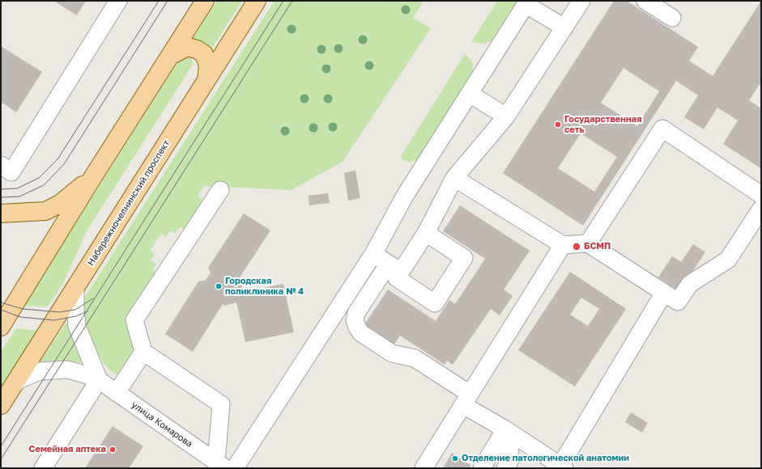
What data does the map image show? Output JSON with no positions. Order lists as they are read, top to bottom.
{
  "streets": {
    "main road": ["Набережночелнинский проспект"],
    "street": ["улица Комарова"]
  },
  "crossings": [
    ["Набережночелнинский проспект", "улица Комарова"]
  ],
  "places": [
    "Государственная сеть",
    "БСМП",
    "Городская поликлиника № 4",
    "Семейная аптека",
    "Отделение патологической анатомии"
  ]
}
